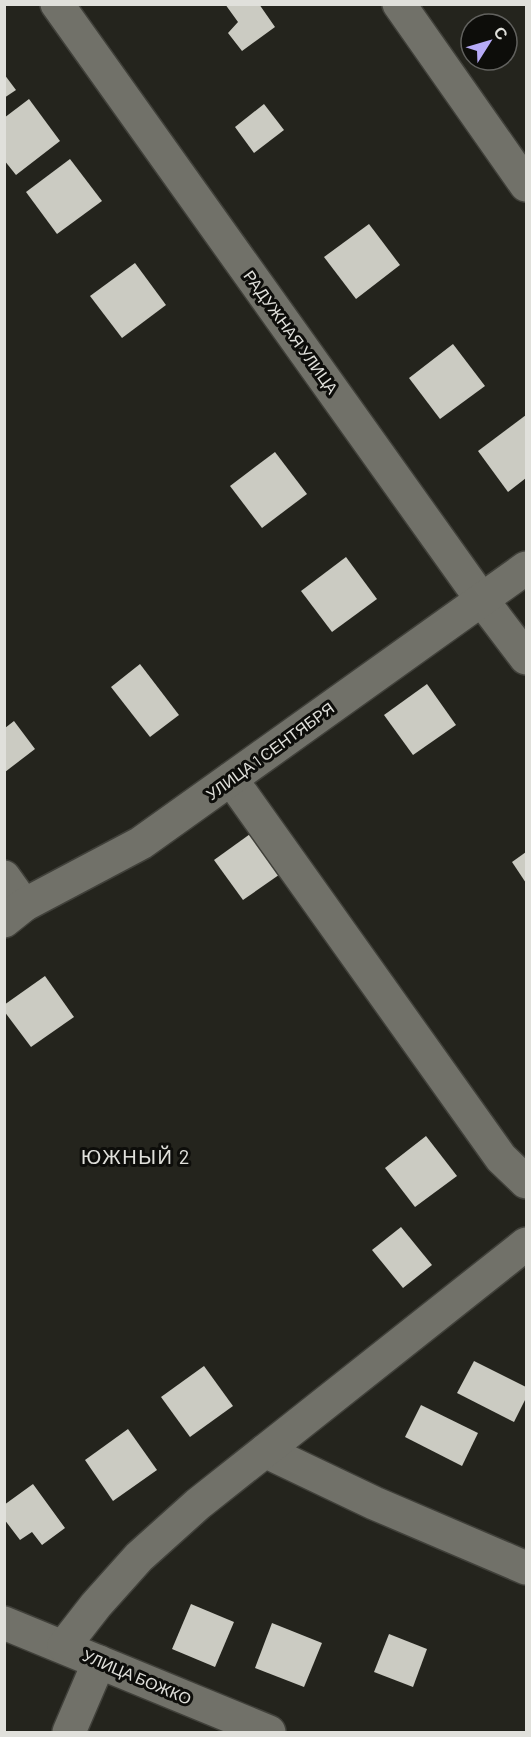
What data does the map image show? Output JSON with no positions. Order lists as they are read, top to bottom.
{
  "streets": {
    "street": ["РАДУЖНАЯ УЛИЦА", "УЛИЦА 1 СЕНТЯБРЯ", "УЛИЦА БОЖКО"]
  },
  "crossings": [
    ["РАДУЖНАЯ УЛИЦА", "УЛИЦА 1 СЕНТЯБРЯ"]
  ],
  "districts": ["ЮЖНЫЙ 2"],
  "north": "top right"
}
